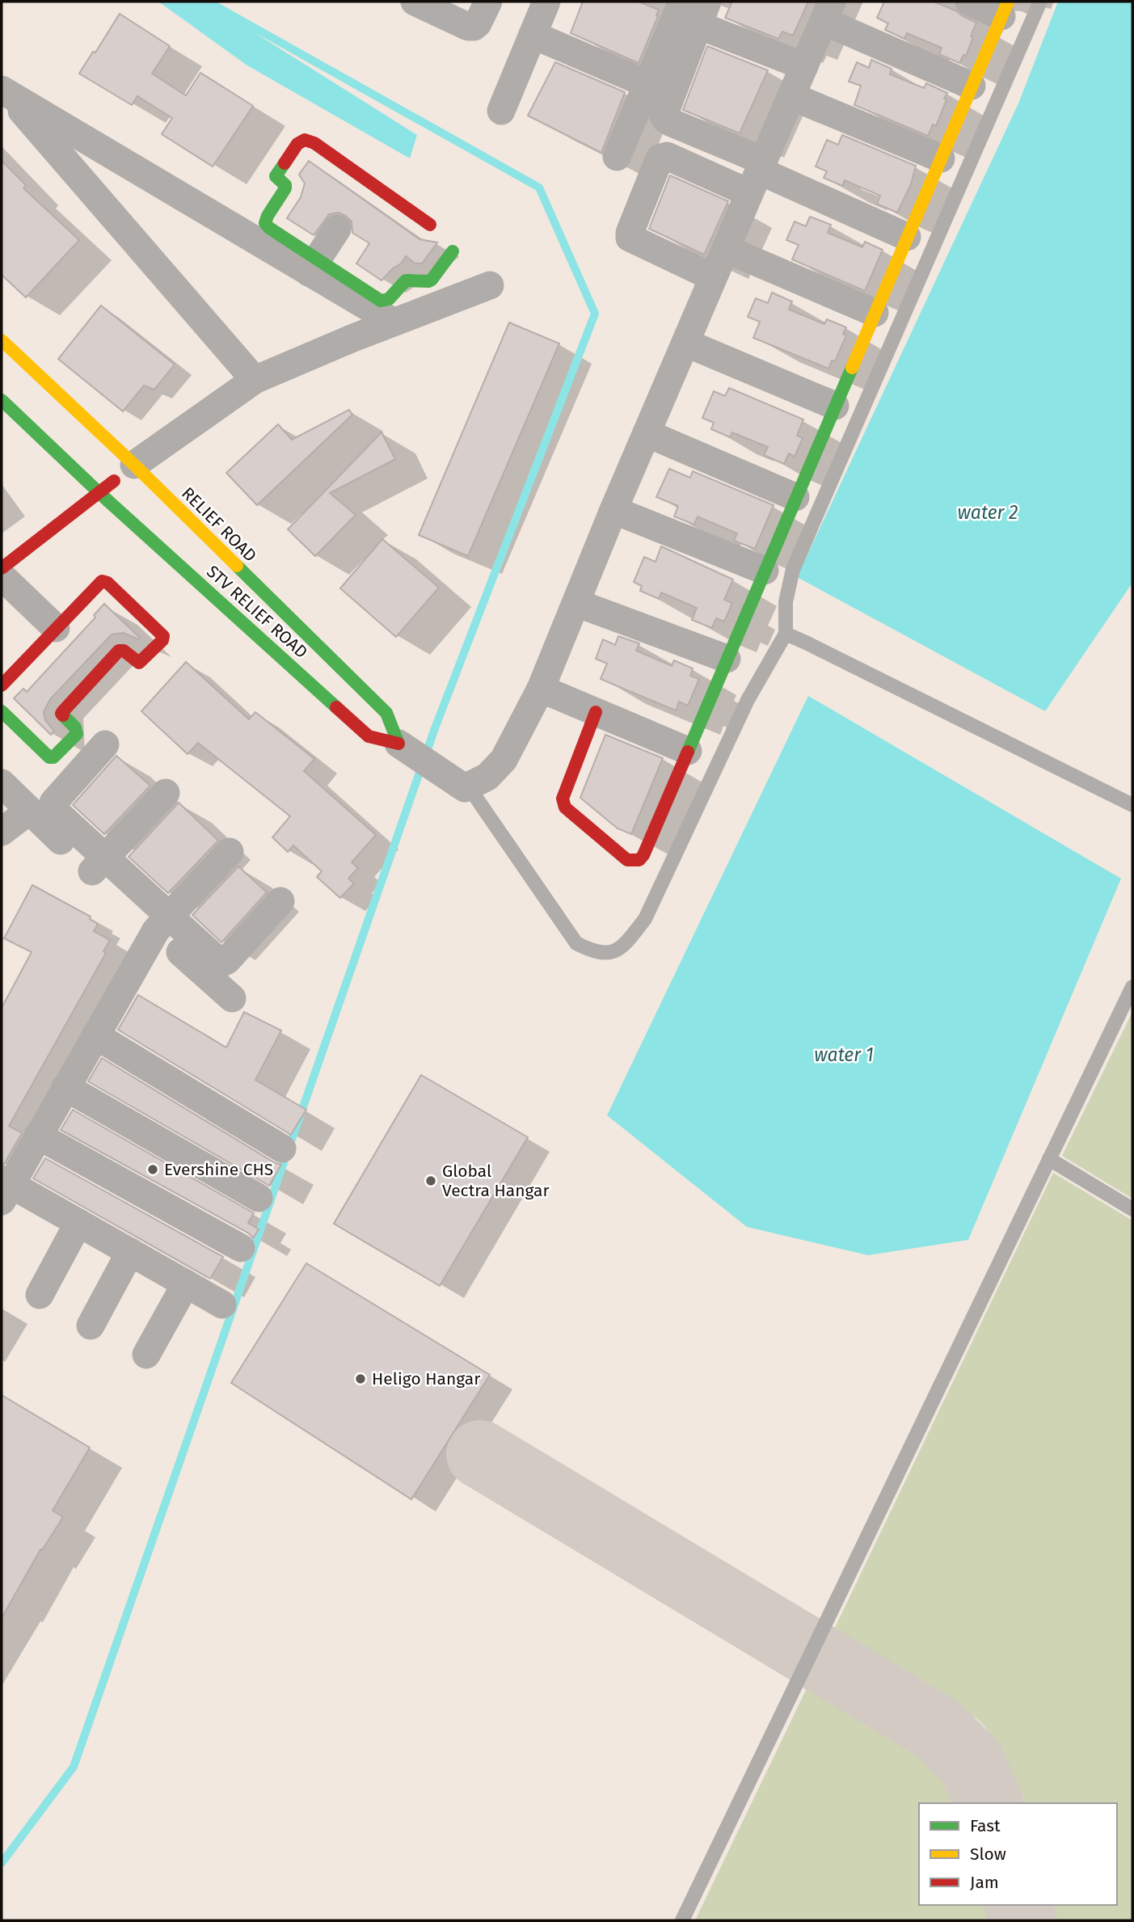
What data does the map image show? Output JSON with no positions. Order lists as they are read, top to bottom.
{
  "streets": {
    "street": ["RELIEF ROAD", "STV RELIEF ROAD"]
  },
  "crossings": [
    ["RELIEF ROAD", "STV RELIEF ROAD"]
  ],
  "water": ["water 2", "water 1"],
  "places": ["Evershine CHS", "Global Vectra Hangar", "Heligo Hangar"],
  "legend": ["Fast", "Slow", "Jam"]
}
